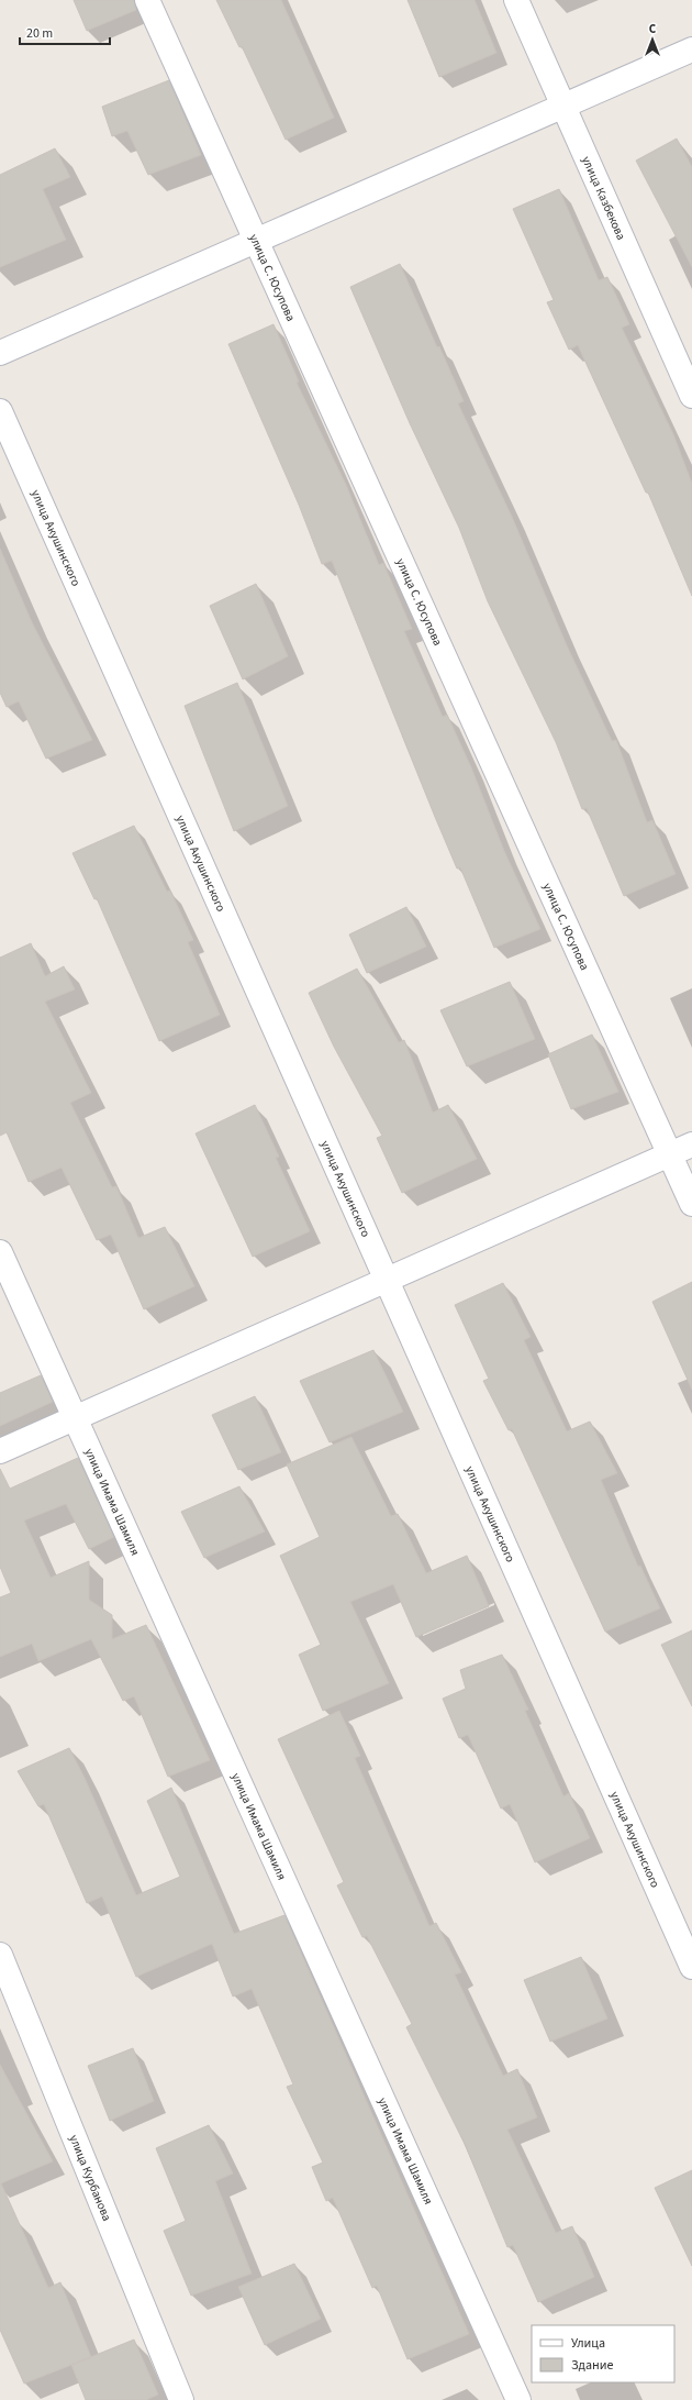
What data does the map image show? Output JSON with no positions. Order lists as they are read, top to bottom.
{
  "streets": {
    "street": [
      "улица Казбекова",
      "улица С. Юсупова",
      "улица Акушинского",
      "улица Имама Шамиля",
      "улица Курбанова"
    ]
  },
  "legend": ["Улица", "Здание"],
  "scale_bar": "20 m",
  "north": "top"
}
